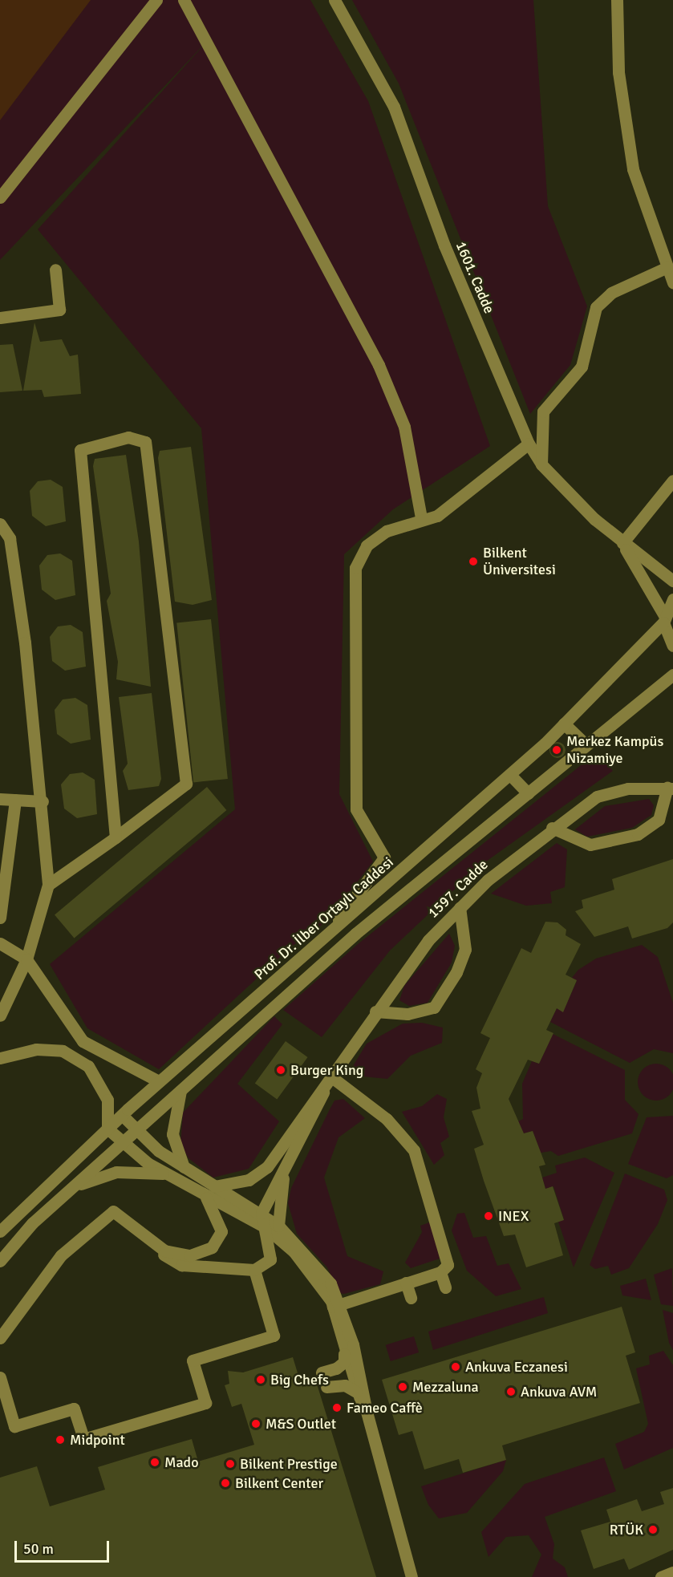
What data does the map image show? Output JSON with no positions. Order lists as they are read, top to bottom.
{
  "streets": {
    "street": ["1601. Cadde", "1597. Cadde", "Prof. Dr. İlber Ortaylı Caddesi"]
  },
  "crossings": [
    ["1601. Cadde", "Prof. Dr. İlber Ortaylı Caddesi"]
  ],
  "places": [
    "Bilkent Üniversitesi",
    "Merkez Kampüs Nizamiye",
    "Burger King",
    "INEX",
    "Ankuva Eczanesi",
    "Big Chefs",
    "Mezzaluna",
    "Ankuva AVM",
    "Fameo Caffè",
    "M&S Outlet",
    "Midpoint",
    "Mado",
    "Bilkent Prestige",
    "Bilkent Center",
    "RTÜK"
  ],
  "scale_bar": "50 m"
}
